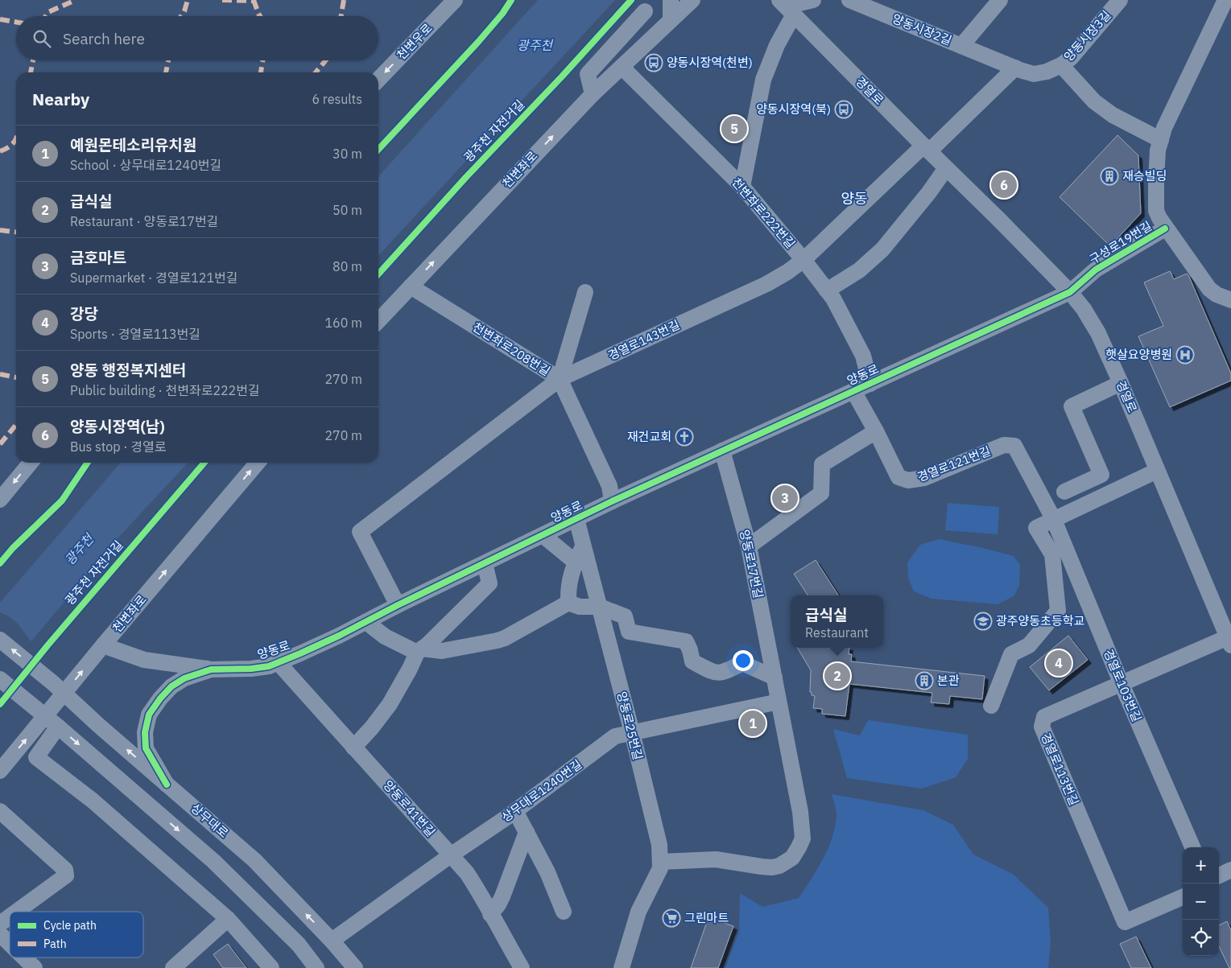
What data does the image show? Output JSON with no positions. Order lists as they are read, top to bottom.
{
  "streets": {
    "street": [
      "양동시장2길",
      "양동시장3길",
      "천변우로",
      "경열로",
      "천변좌로",
      "천변좌로222번길",
      "구성로19번길",
      "경열로143번길",
      "천변좌로208번길",
      "양동로",
      "경열로121번길",
      "양동로17번길",
      "경열로103번길",
      "양동로25번길",
      "경열로113번길",
      "상무대로1240번길",
      "양동로41번길",
      "상무대로"
    ],
    "cycle path": ["광주천 자전거길"]
  },
  "crossings": [
    ["양동시장2길", "양동시장3길"],
    ["양동시장3길", "경열로143번길"],
    ["경열로", "구성로19번길"],
    ["경열로", "경열로143번길"],
    ["경열로", "양동로"],
    ["경열로", "경열로113번길"],
    ["천변좌로", "천변좌로222번길"],
    ["천변좌로", "천변좌로208번길"],
    ["천변좌로", "상무대로"],
    ["천변좌로222번길", "경열로143번길"],
    ["천변좌로222번길", "양동로"],
    ["구성로19번길", "양동로"],
    ["경열로143번길", "천변좌로208번길"],
    ["경열로143번길", "양동로"],
    ["천변좌로208번길", "양동로"],
    ["양동로", "양동로17번길"],
    ["양동로", "양동로25번길"],
    ["양동로", "양동로41번길"],
    ["양동로", "상무대로"],
    ["경열로121번길", "경열로103번길"],
    ["양동로17번길", "양동로25번길"],
    ["양동로17번길", "상무대로1240번길"],
    ["경열로103번길", "경열로113번길"],
    ["양동로25번길", "상무대로1240번길"],
    ["상무대로1240번길", "양동로41번길"],
    ["상무대로1240번길", "상무대로"]
  ],
  "one_way": ["천변우로", "천변좌로"],
  "districts": ["양동"],
  "water": ["광주천"],
  "places": {
    "bus stop": ["양동시장역(천변)", "양동시장역(북)"],
    "building": ["재승빌딩", "본관"],
    "hospital": ["햇살요양병원"],
    "church": ["재건교회"],
    "school or university": ["광주양동초등학교"],
    "supermarket": ["그린마트"]
  },
  "legend": ["Cycle path", "Path"],
  "page": {
    "search": "Search here",
    "heading": ["Nearby", "6 results"],
    "pins": [
      "5",
      "6",
      "3",
      "4",
      "2",
      "1"
    ],
    "list": [
      {
        "mark": "1",
        "name": "예원몬테소리유치원",
        "note": "School · 상무대로1240번길",
        "value": "30 m"
      },
      {
        "mark": "2",
        "name": "급식실",
        "note": "Restaurant · 양동로17번길",
        "value": "50 m"
      },
      {
        "mark": "3",
        "name": "금호마트",
        "note": "Supermarket · 경열로121번길",
        "value": "80 m"
      },
      {
        "mark": "4",
        "name": "강당",
        "note": "Sports · 경열로113번길",
        "value": "160 m"
      },
      {
        "mark": "5",
        "name": "양동 행정복지센터",
        "note": "Public building · 천변좌로222번길",
        "value": "270 m"
      },
      {
        "mark": "6",
        "name": "양동시장역(남)",
        "note": "Bus stop · 경열로",
        "value": "270 m"
      }
    ],
    "popup": ["급식실", "Restaurant"],
    "map_buttons": ["+", "−"]
  }
}
